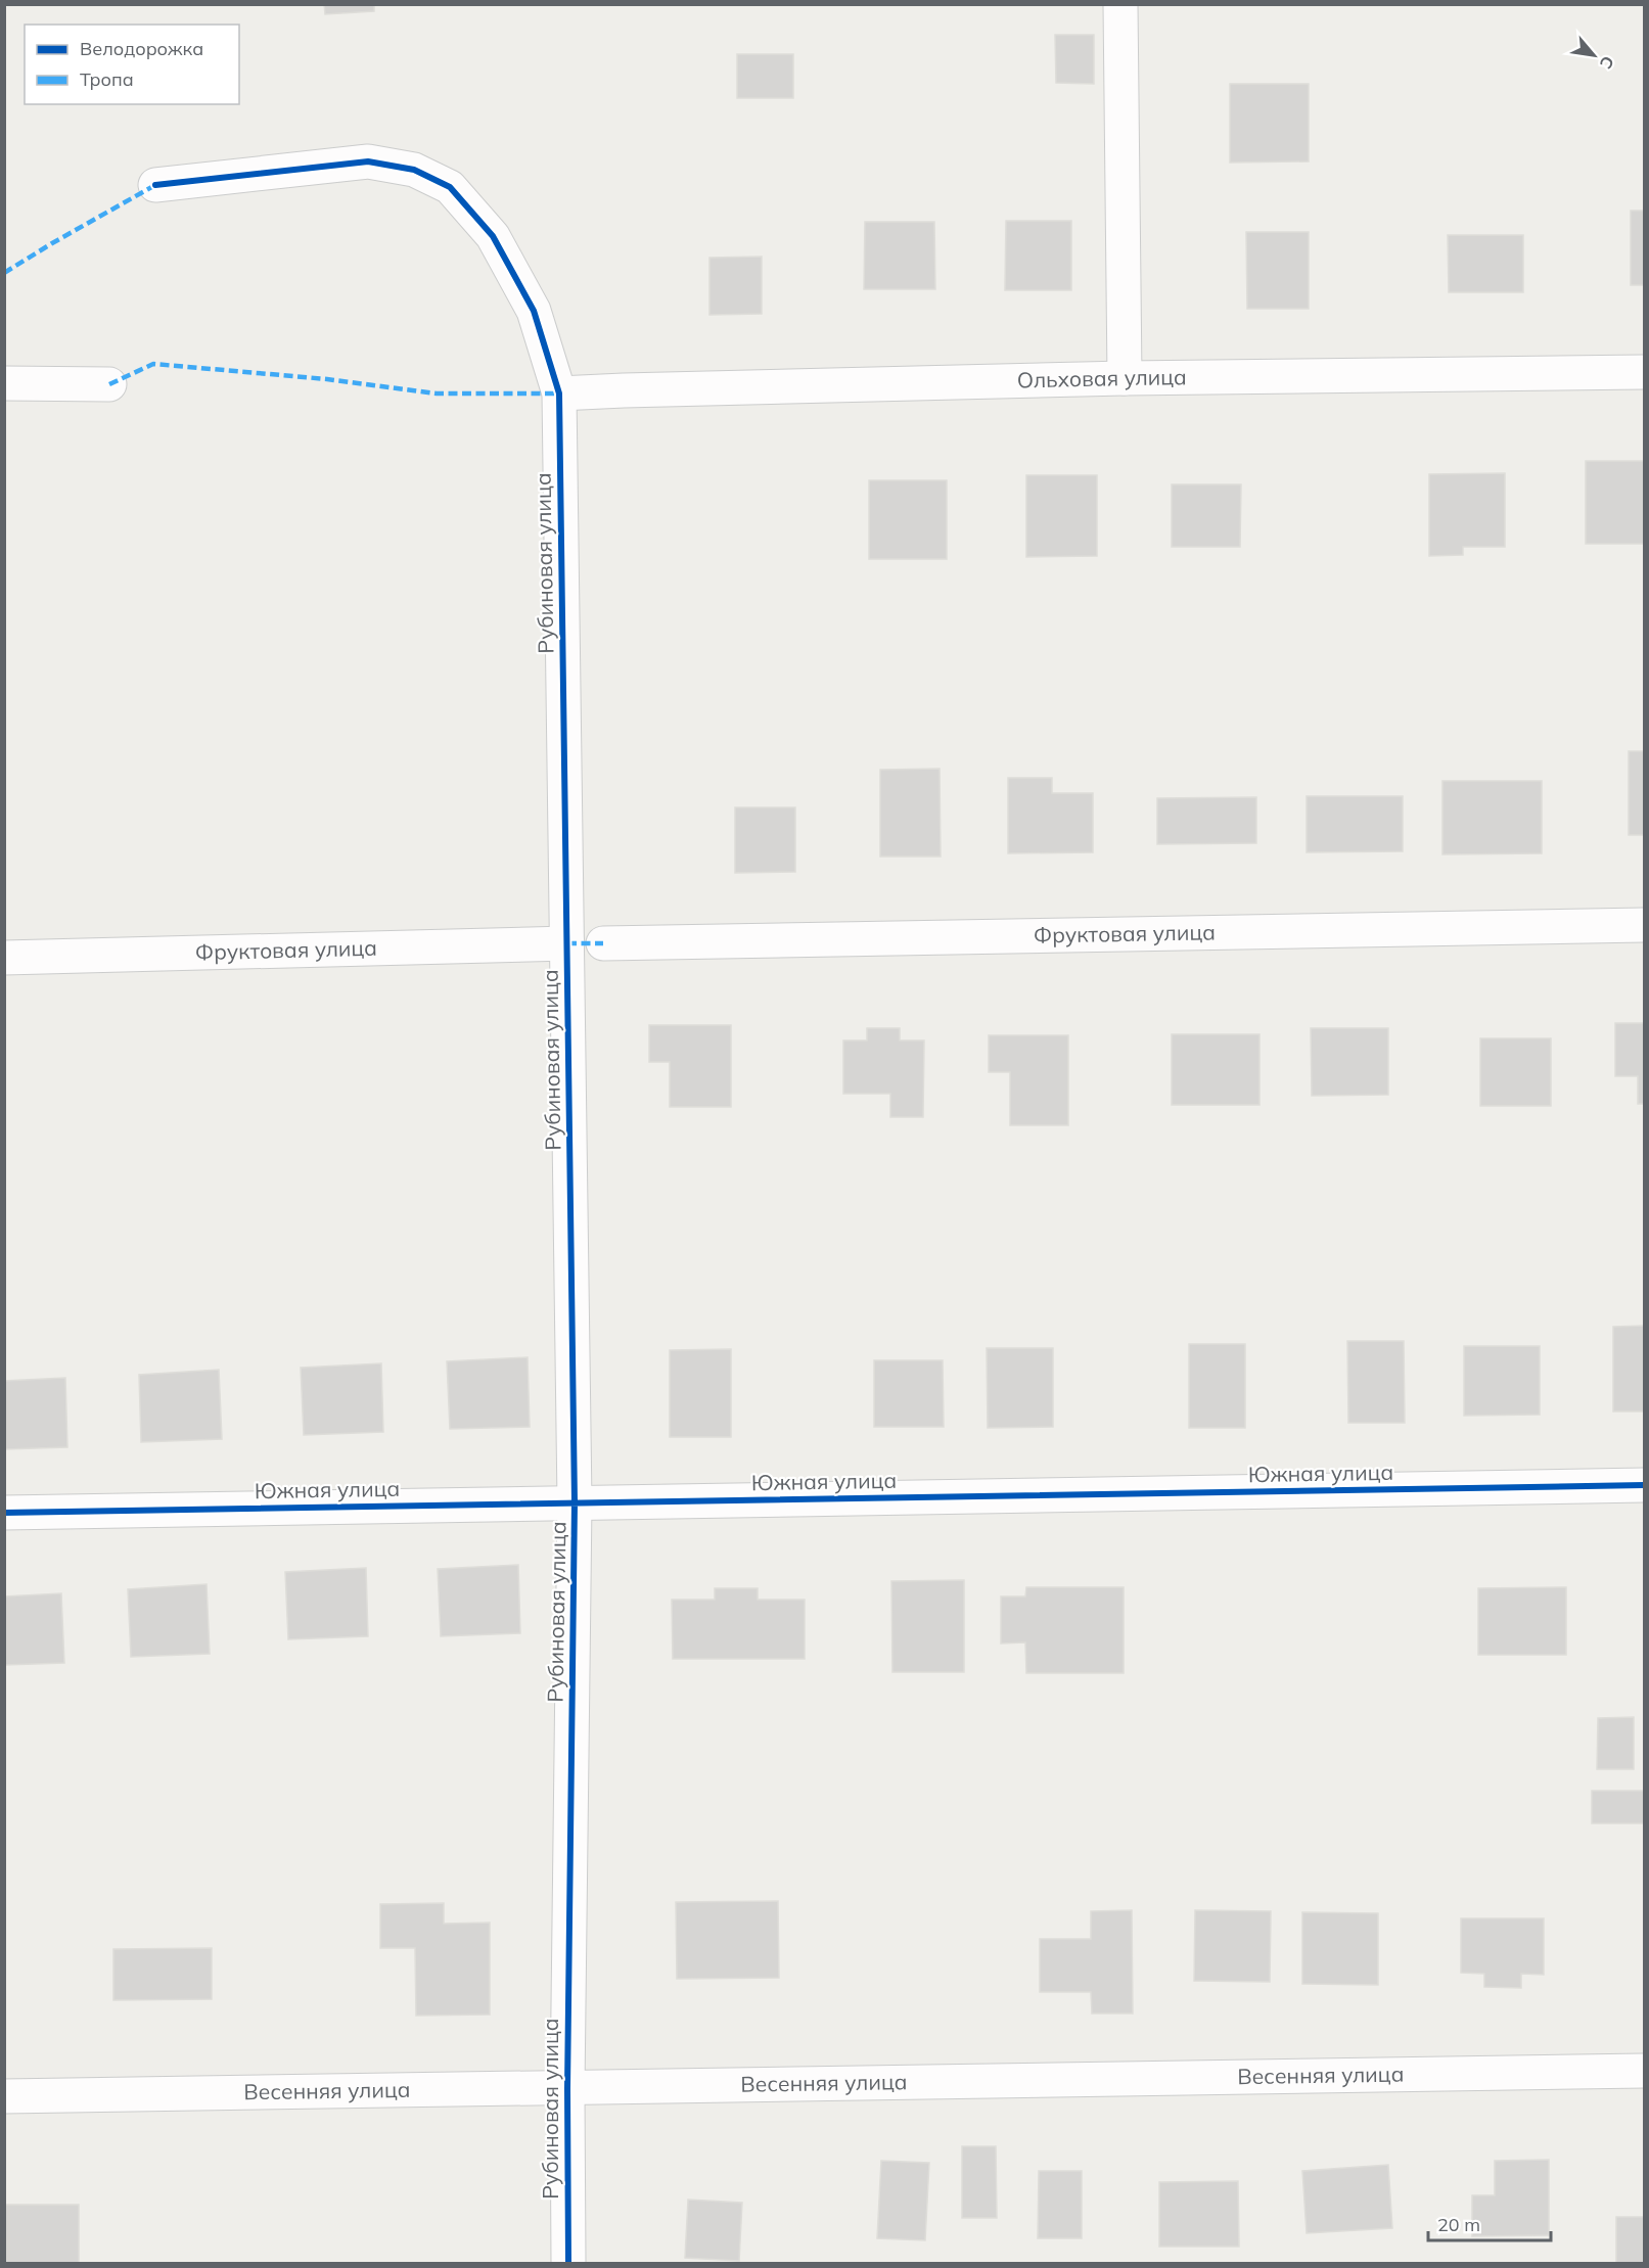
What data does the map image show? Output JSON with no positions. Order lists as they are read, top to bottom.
{
  "streets": {
    "street": [
      "Ольховая улица",
      "Рубиновая улица",
      "Фруктовая улица",
      "Южная улица",
      "Весенняя улица"
    ]
  },
  "crossings": [
    ["Ольховая улица", "Рубиновая улица"],
    ["Рубиновая улица", "Фруктовая улица"],
    ["Рубиновая улица", "Южная улица"],
    ["Рубиновая улица", "Весенняя улица"]
  ],
  "legend": ["Велодорожка", "Тропа"],
  "scale_bar": "20 m",
  "north": "bottom right"
}
